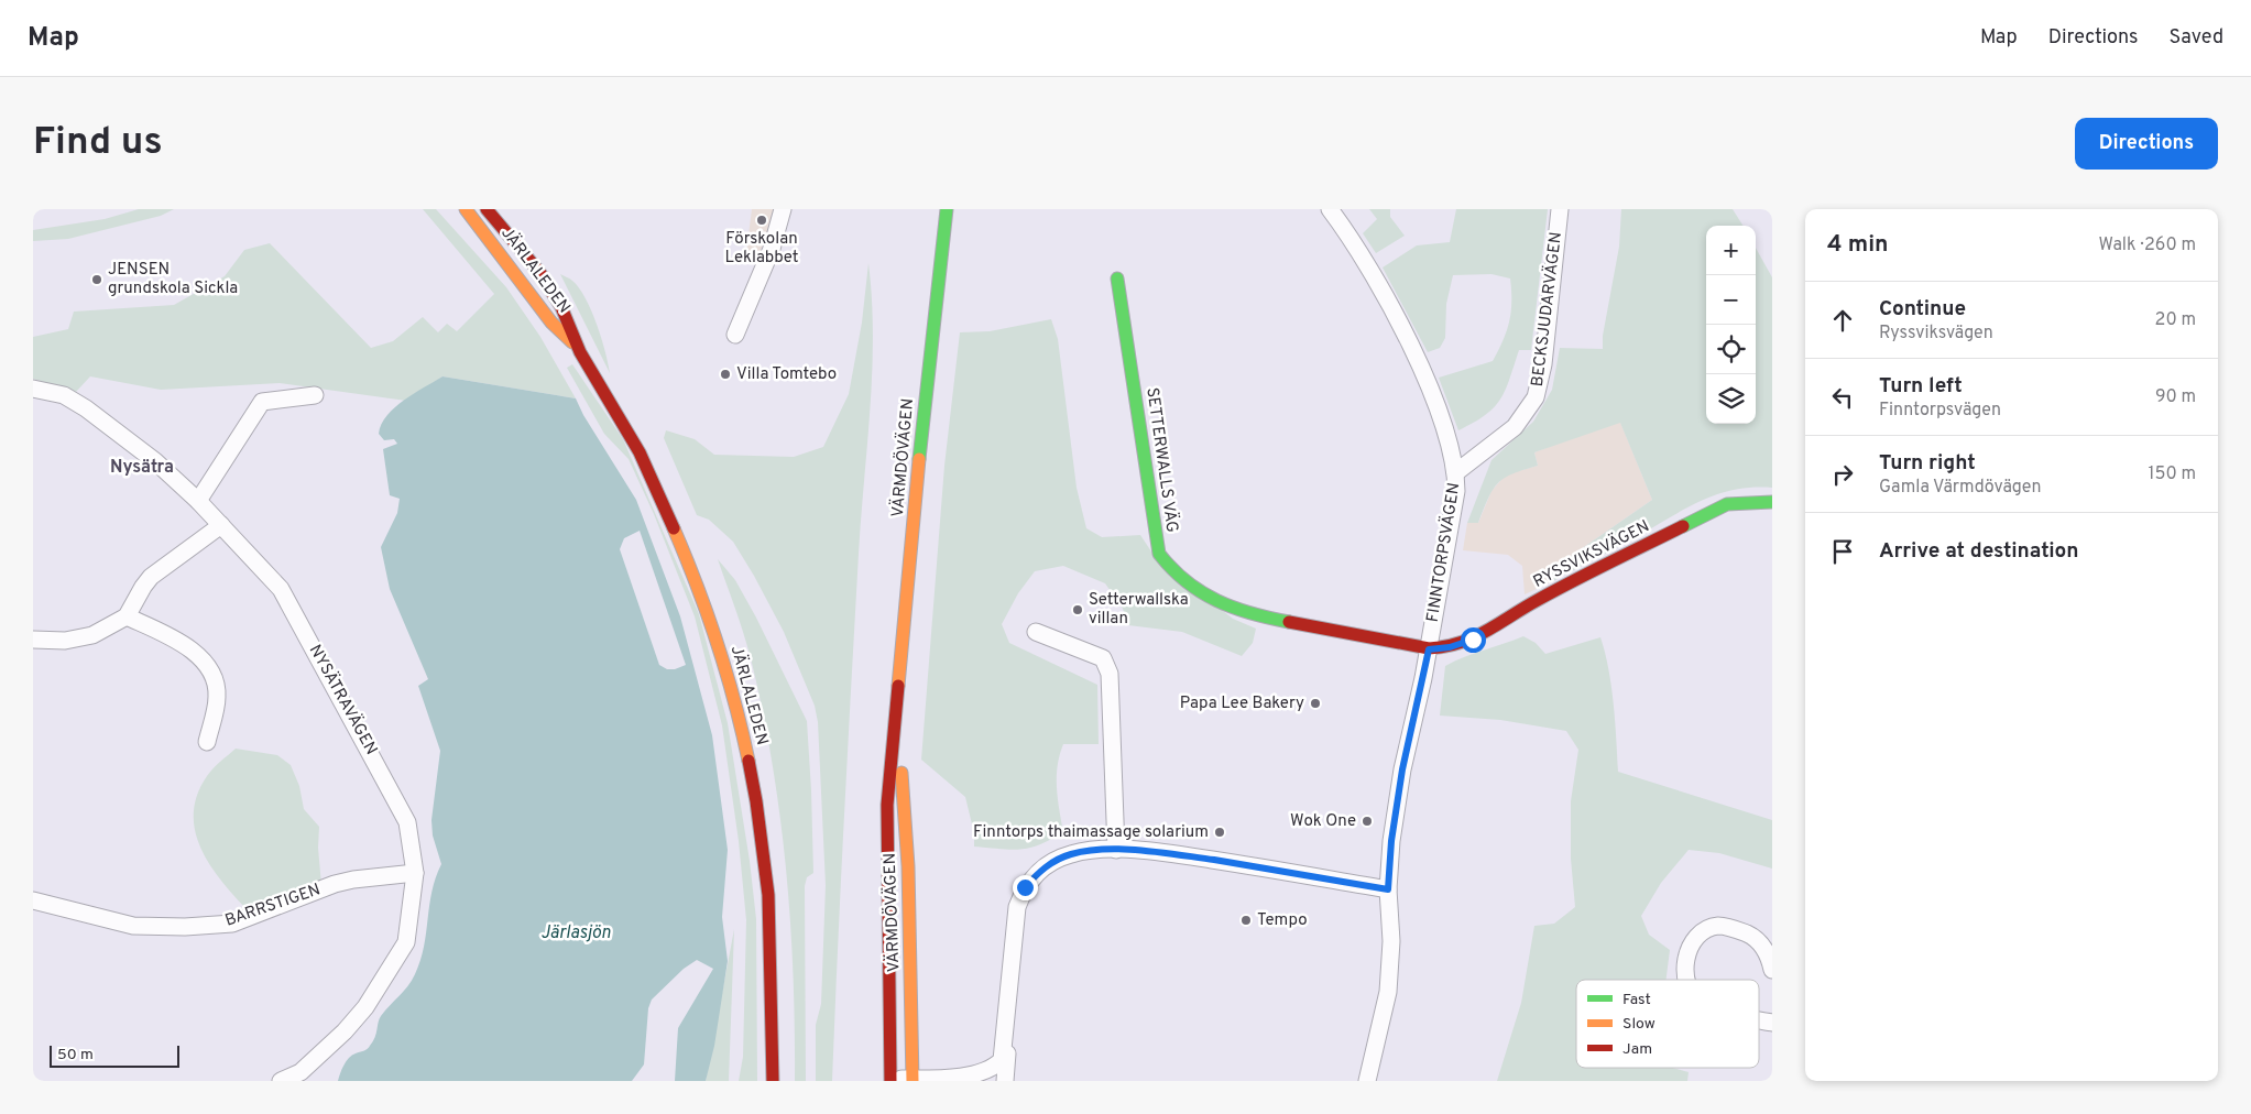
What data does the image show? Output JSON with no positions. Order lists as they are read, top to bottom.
{
  "streets": {
    "main road": [
      "JÄRLALEDEN",
      "VÄRMDÖVÄGEN",
      "SETTERWALLS VÄG",
      "RYSSVIKSVÄGEN"
    ],
    "street": [
      "BECKSJUDARVÄGEN",
      "FINNTORPSVÄGEN",
      "NYSÄTRAVÄGEN",
      "BARRSTIGEN"
    ]
  },
  "crossings": [
    ["BECKSJUDARVÄGEN", "FINNTORPSVÄGEN"],
    ["SETTERWALLS VÄG", "FINNTORPSVÄGEN"],
    ["SETTERWALLS VÄG", "RYSSVIKSVÄGEN"],
    ["FINNTORPSVÄGEN", "RYSSVIKSVÄGEN"],
    ["NYSÄTRAVÄGEN", "BARRSTIGEN"]
  ],
  "districts": ["Nysätra"],
  "water": ["Järlasjön"],
  "places": [
    "Förskolan Leklabbet",
    "JENSEN grundskola Sickla",
    "Villa Tomtebo",
    "Setterwallska villan",
    "Papa Lee Bakery",
    "Wok One",
    "Finntorps thaimassage solarium",
    "Tempo"
  ],
  "legend": ["Fast", "Slow", "Jam"],
  "scale_bar": "50 m",
  "page": {
    "header": "Map",
    "nav": ["Map", "Directions", "Saved"],
    "buttons": "Directions",
    "title": "Find us",
    "heading": ["4 min", "Walk · 260 m"],
    "map_buttons": ["+", "−"],
    "list": [
      ["Continue", "Ryssviksvägen", "20 m"],
      ["Turn left", "Finntorpsvägen", "90 m"],
      ["Turn right", "Gamla Värmdövägen", "150 m"],
      "Arrive at destination"
    ],
    "scale": "50 m"
  }
}
